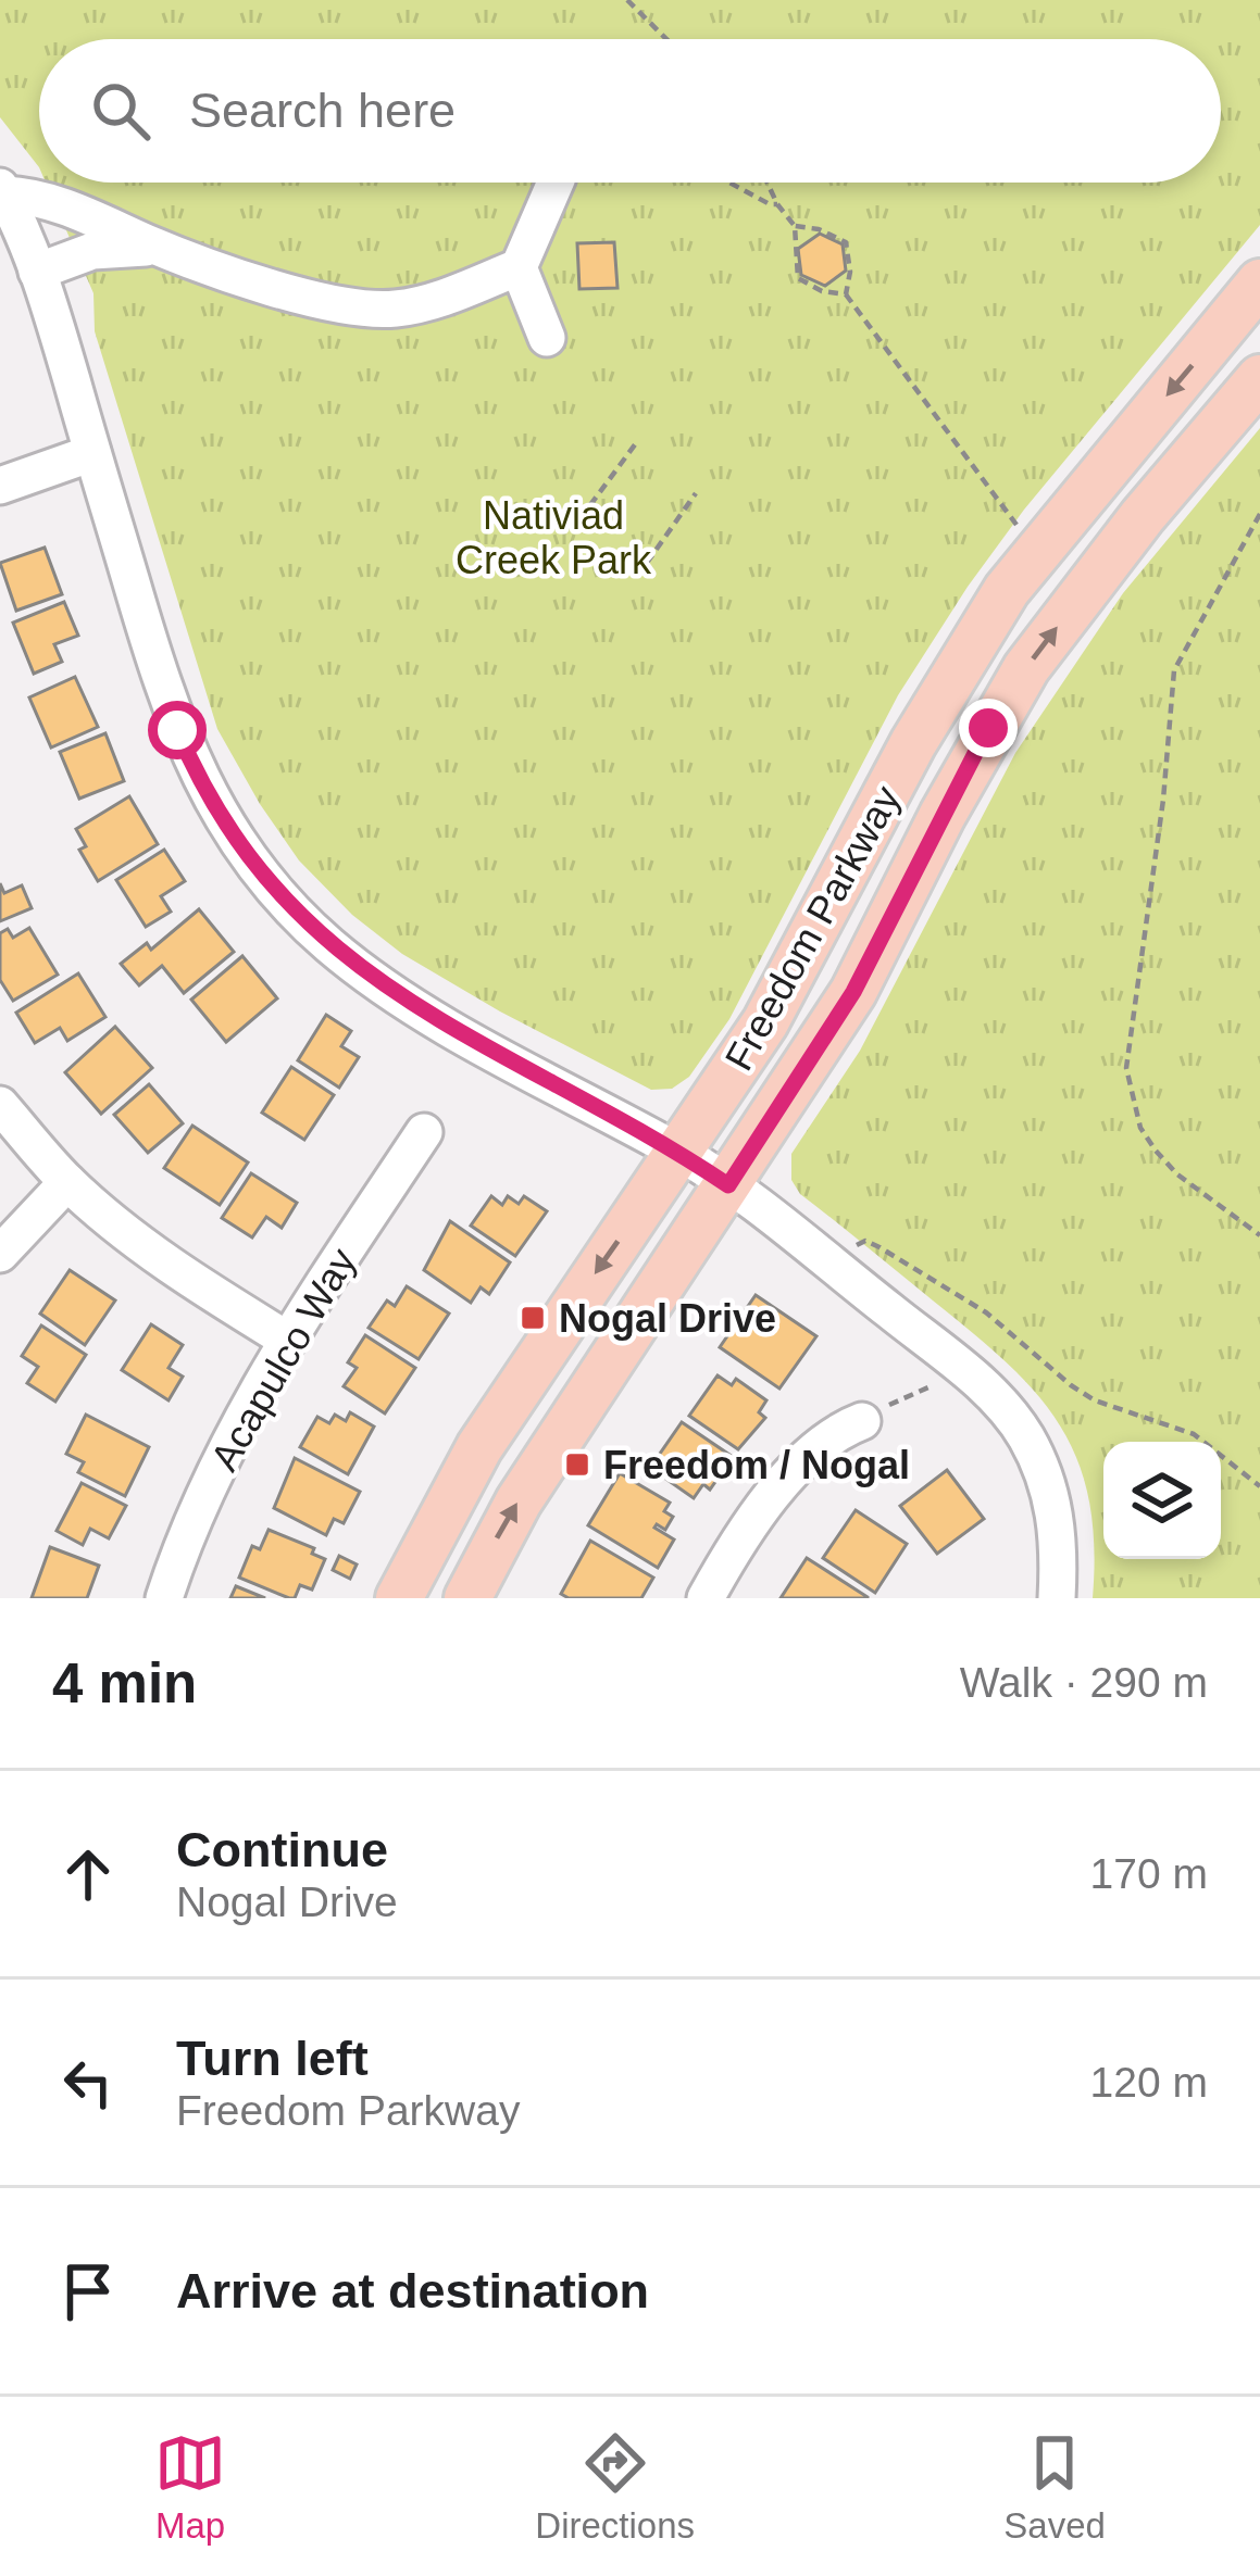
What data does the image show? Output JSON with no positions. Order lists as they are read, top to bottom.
{
  "streets": {
    "main road": ["Freedom Parkway"],
    "street": ["Acapulco Way"]
  },
  "parks": ["Nativiad Creek Park"],
  "places": {
    "transit": ["Nogal Drive", "Freedom / Nogal"]
  },
  "page": {
    "search": "Search here",
    "heading": ["4 min", "Walk · 290 m"],
    "list": [
      ["Continue", "Nogal Drive", "170 m"],
      ["Turn left", "Freedom Parkway", "120 m"],
      "Arrive at destination"
    ],
    "nav": ["Map", "Directions", "Saved"]
  }
}
